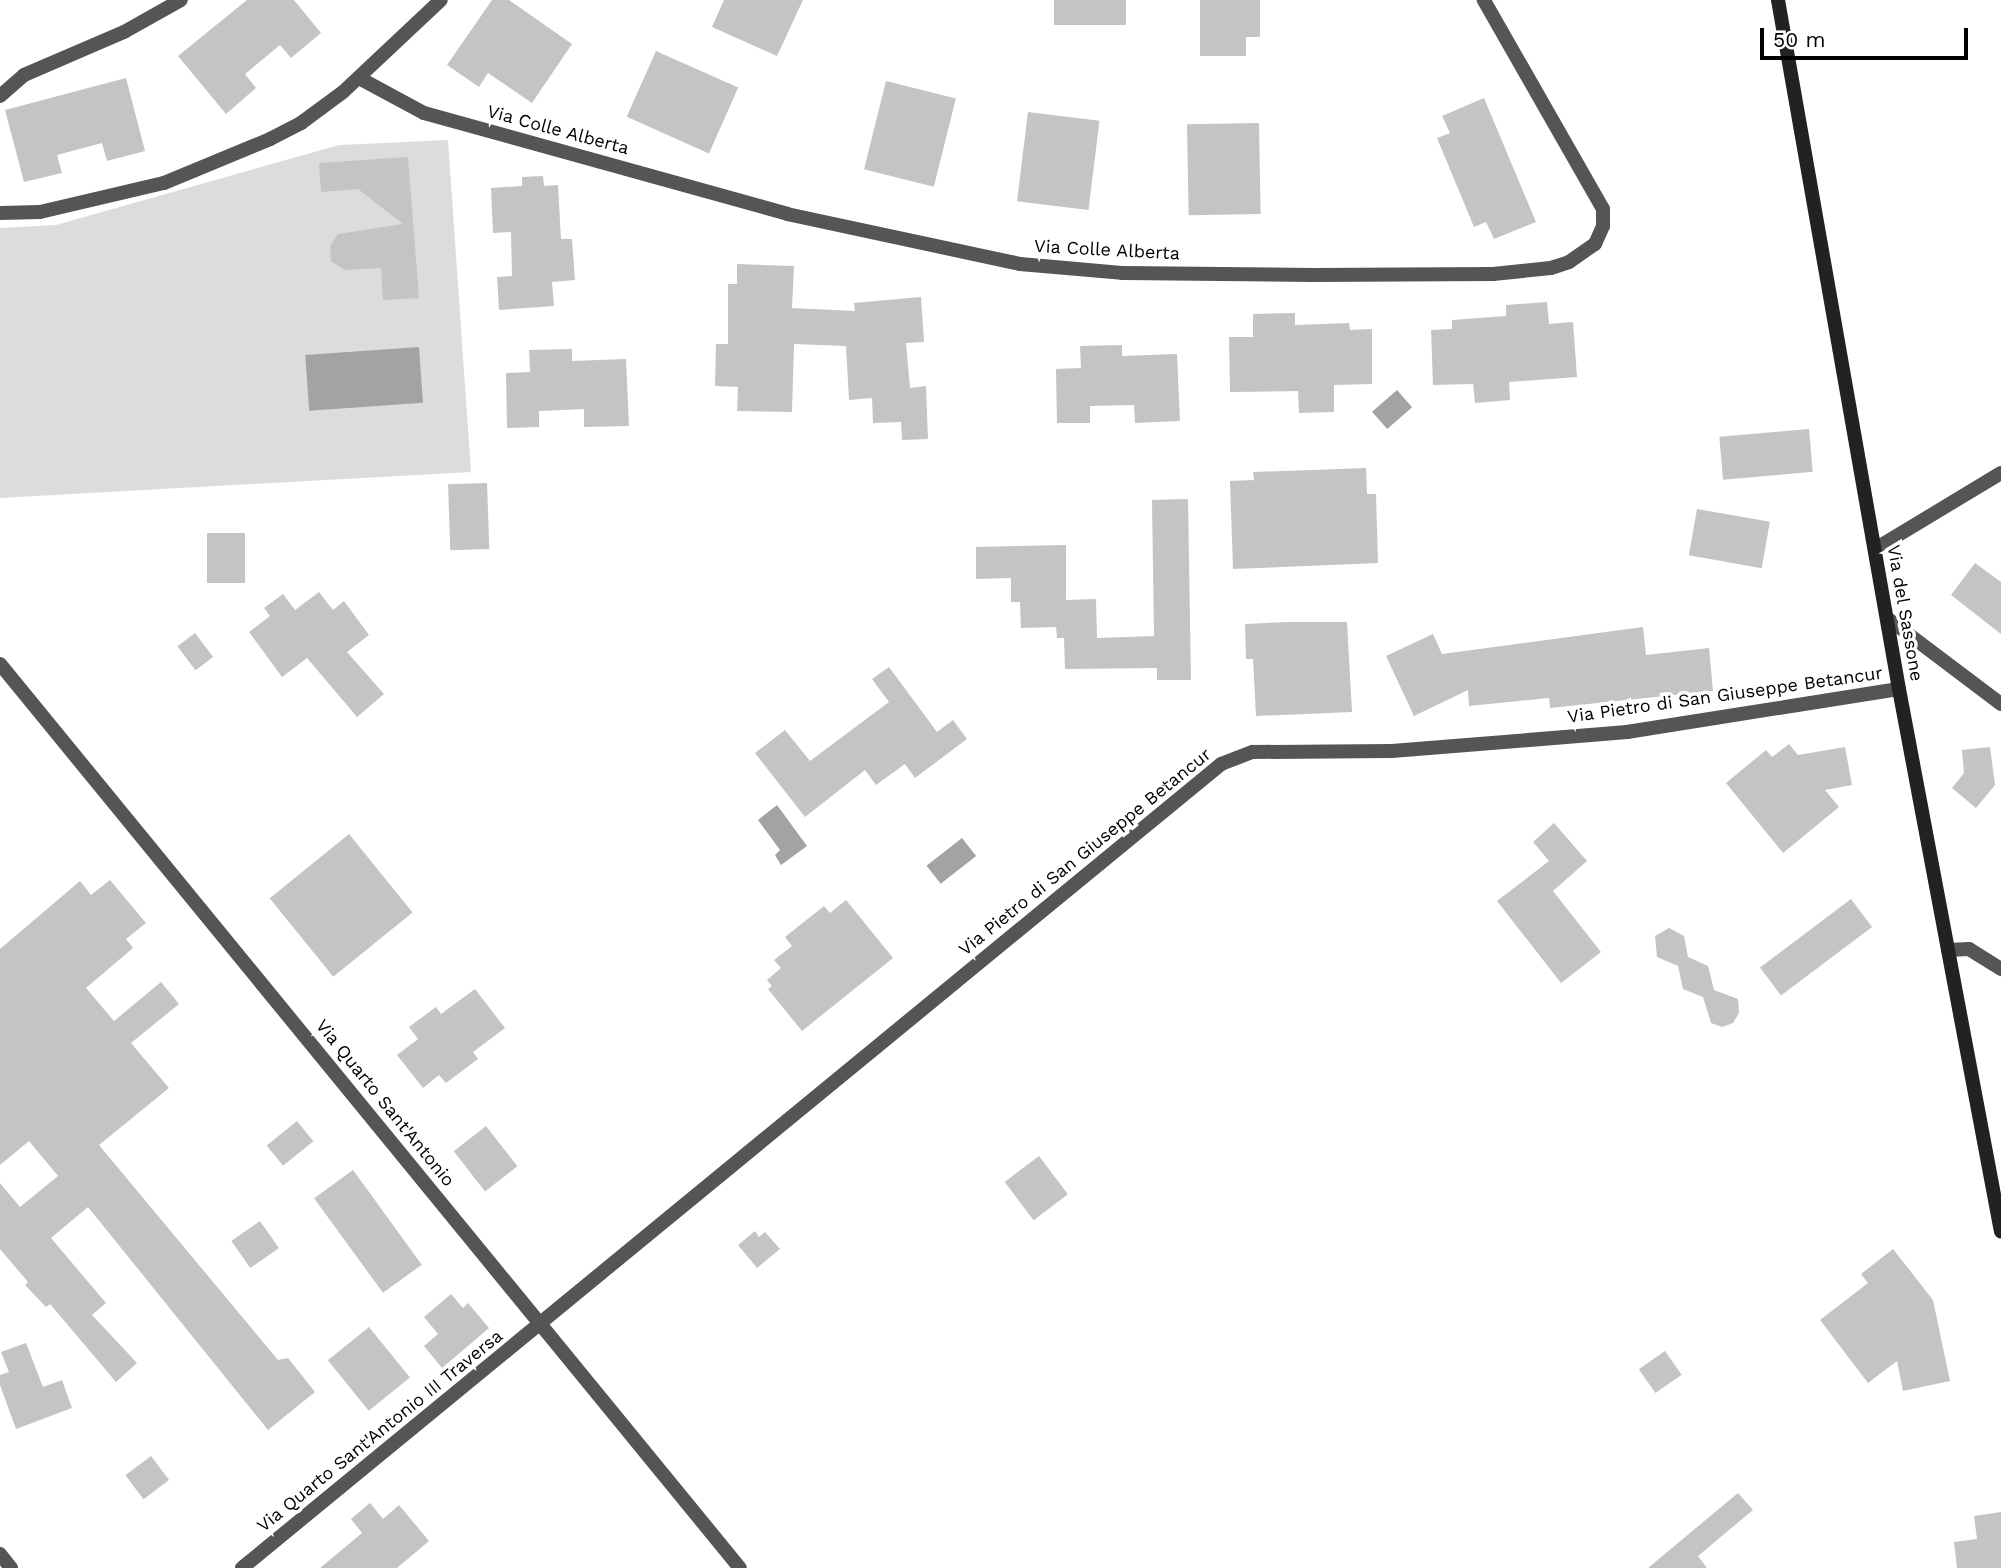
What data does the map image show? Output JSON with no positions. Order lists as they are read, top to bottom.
{
  "streets": {
    "main road": ["Via del Sassone"],
    "street": [
      "Via Colle Alberta",
      "Via Pietro di San Giuseppe Betancur",
      "Via Quarto Sant'Antonio",
      "Via Quarto Sant'Antonio III Traversa"
    ]
  },
  "crossings": [
    ["Via del Sassone", "Via Pietro di San Giuseppe Betancur"],
    ["Via Pietro di San Giuseppe Betancur", "Via Quarto Sant'Antonio"],
    ["Via Pietro di San Giuseppe Betancur", "Via Quarto Sant'Antonio III Traversa"],
    ["Via Quarto Sant'Antonio", "Via Quarto Sant'Antonio III Traversa"]
  ],
  "scale_bar": "50 m"
}
